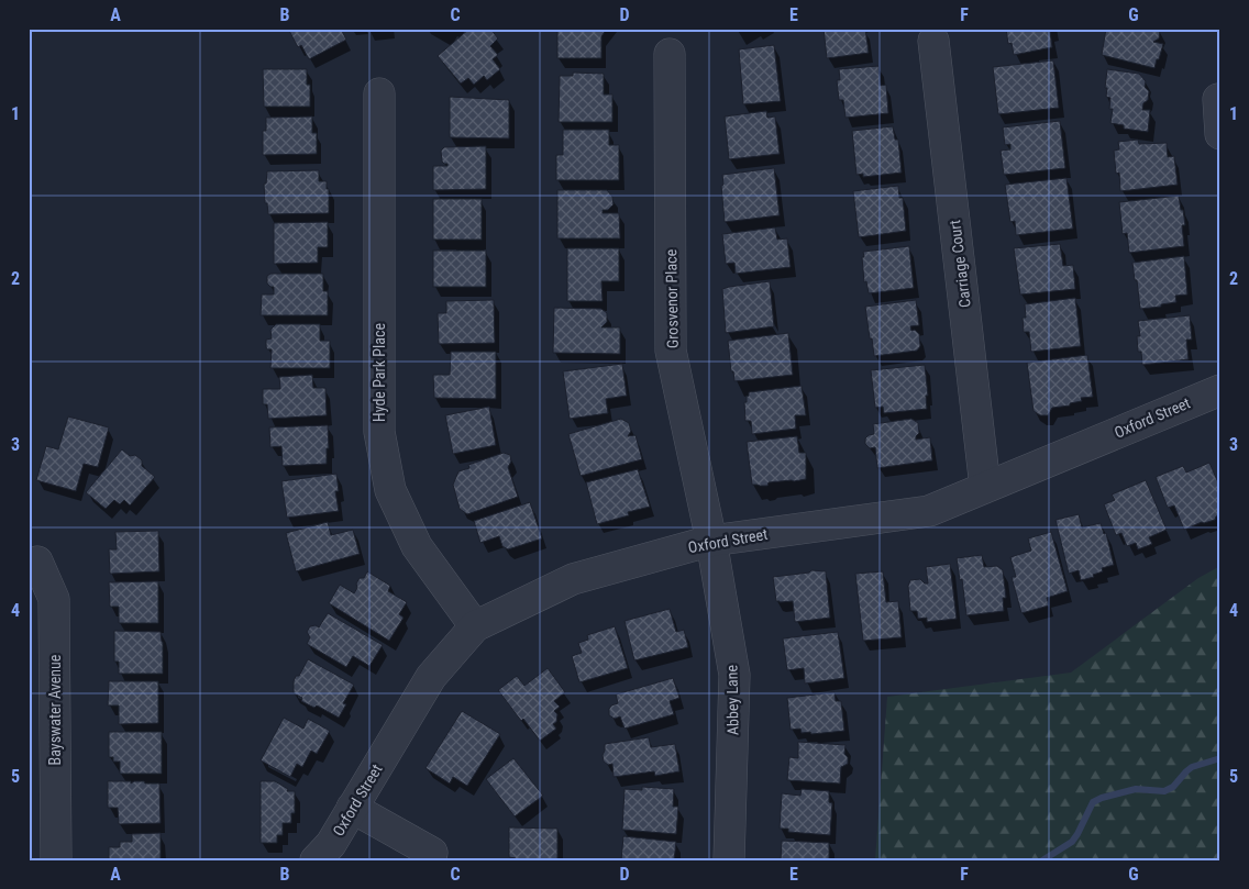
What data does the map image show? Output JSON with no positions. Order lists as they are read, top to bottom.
{
  "streets": {
    "street": [
      "Carriage Court",
      "Grosvenor Place",
      "Hyde Park Place",
      "Oxford Street",
      "Abbey Lane",
      "Bayswater Avenue"
    ]
  },
  "crossings": [
    ["Carriage Court", "Oxford Street"],
    ["Grosvenor Place", "Oxford Street"],
    ["Grosvenor Place", "Abbey Lane"],
    ["Hyde Park Place", "Oxford Street"],
    ["Oxford Street", "Abbey Lane"]
  ],
  "grid": {
    "columns": [
      "A",
      "B",
      "C",
      "D",
      "E",
      "F",
      "G"
    ],
    "rows": [
      "1",
      "2",
      "3",
      "4",
      "5"
    ]
  }
}
